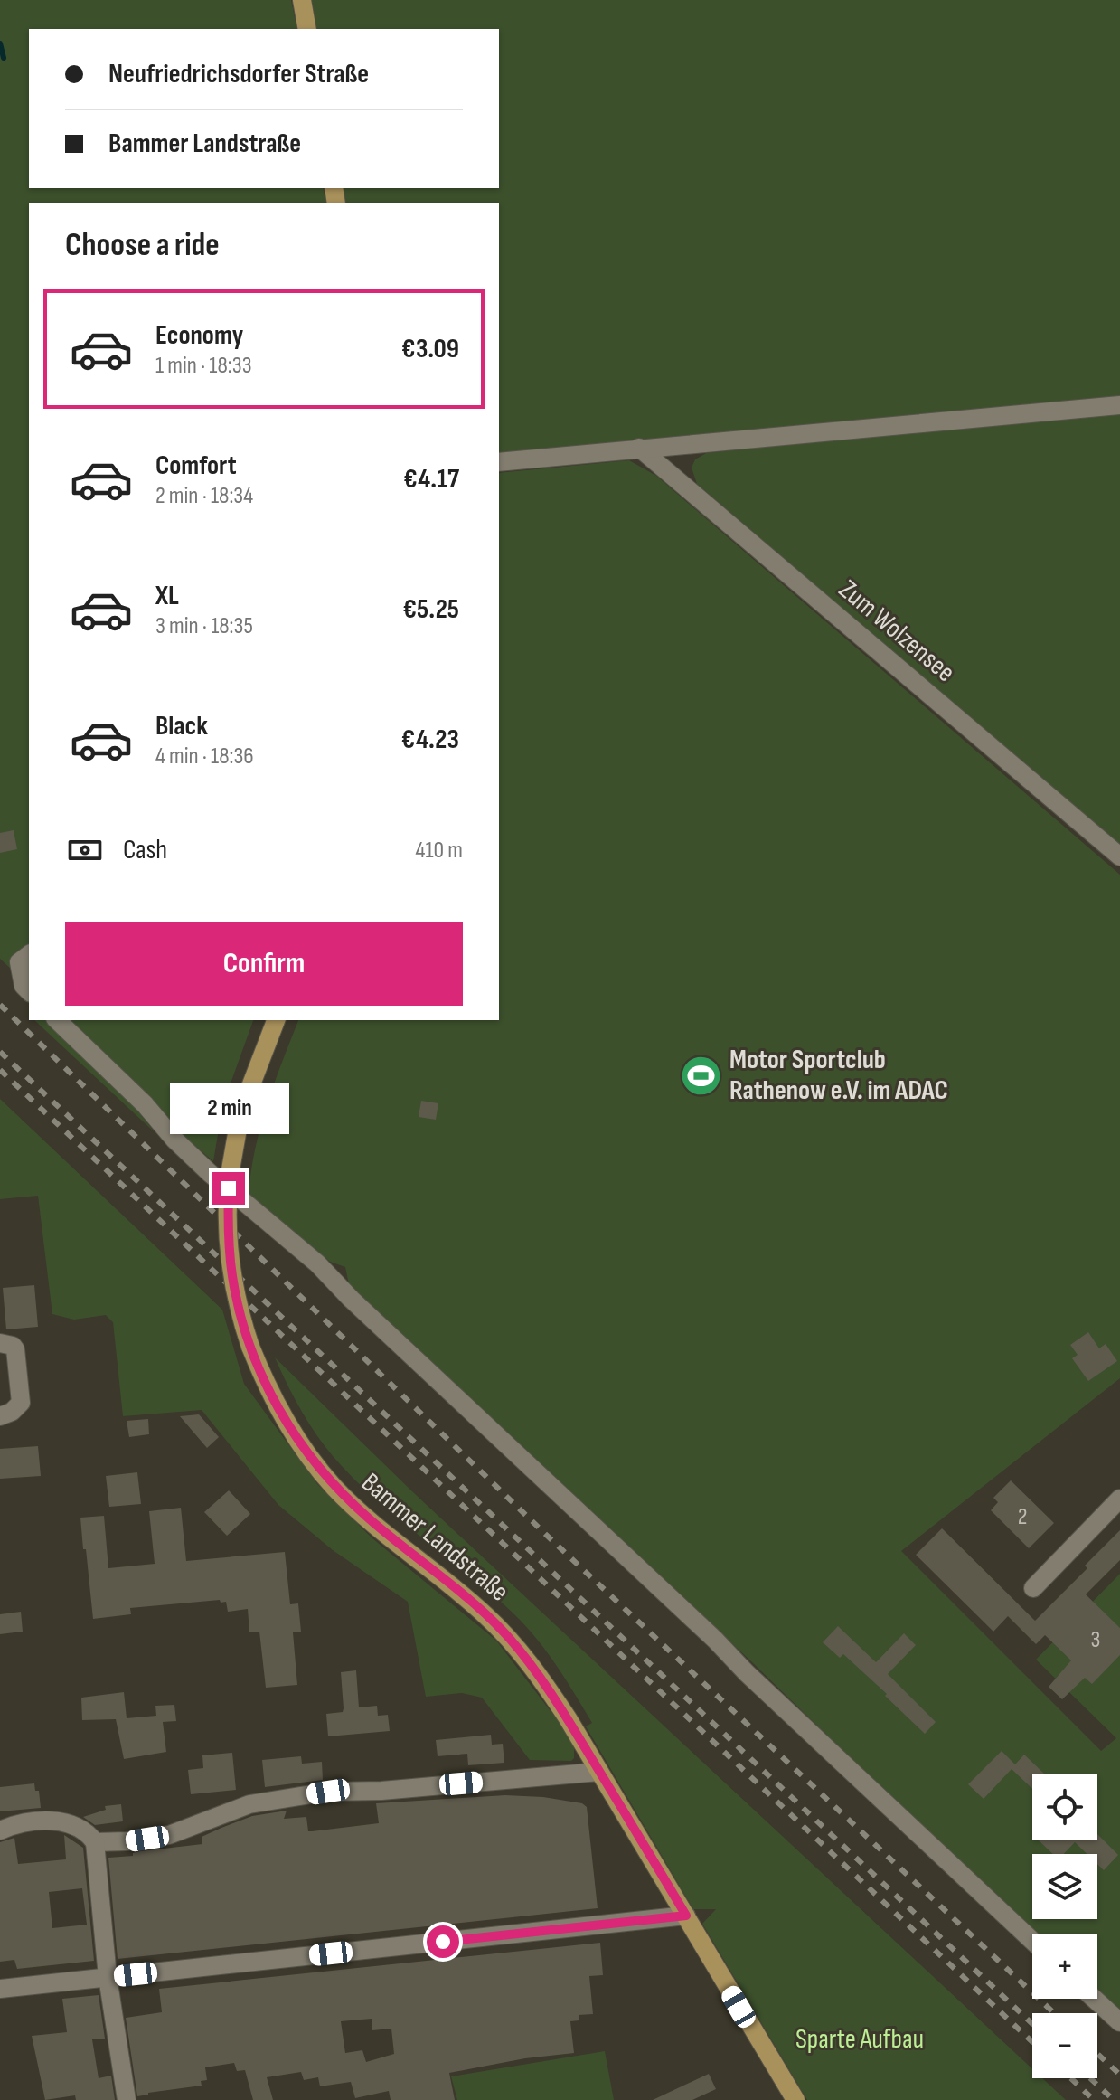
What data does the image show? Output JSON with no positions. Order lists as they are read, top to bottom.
{
  "streets": {
    "main road": ["Bammer Landstraße"],
    "street": ["Zum Wolzensee"]
  },
  "parks": ["Sparte Aufbau"],
  "places": {
    "sports": ["Motor Sportclub Rathenow e.V. im ADAC"]
  },
  "house_numbers": ["2", "3"],
  "page": {
    "banner": ["Neufriedrichsdorfer Straße", "Bammer Landstraße"],
    "heading": "Choose a ride",
    "list": [
      {
        "name": "Economy",
        "note": "1 min · 18:33",
        "value": "€3.09"
      },
      {
        "name": "Comfort",
        "note": "2 min · 18:34",
        "value": "€4.17"
      },
      {
        "name": "XL",
        "note": "3 min · 18:35",
        "value": "€5.25"
      },
      {
        "name": "Black",
        "note": "4 min · 18:36",
        "value": "€4.23"
      }
    ],
    "pay": ["Cash", "410 m"],
    "buttons": "Confirm",
    "bubble": "2 min",
    "map_buttons": ["+", "−"]
  }
}
